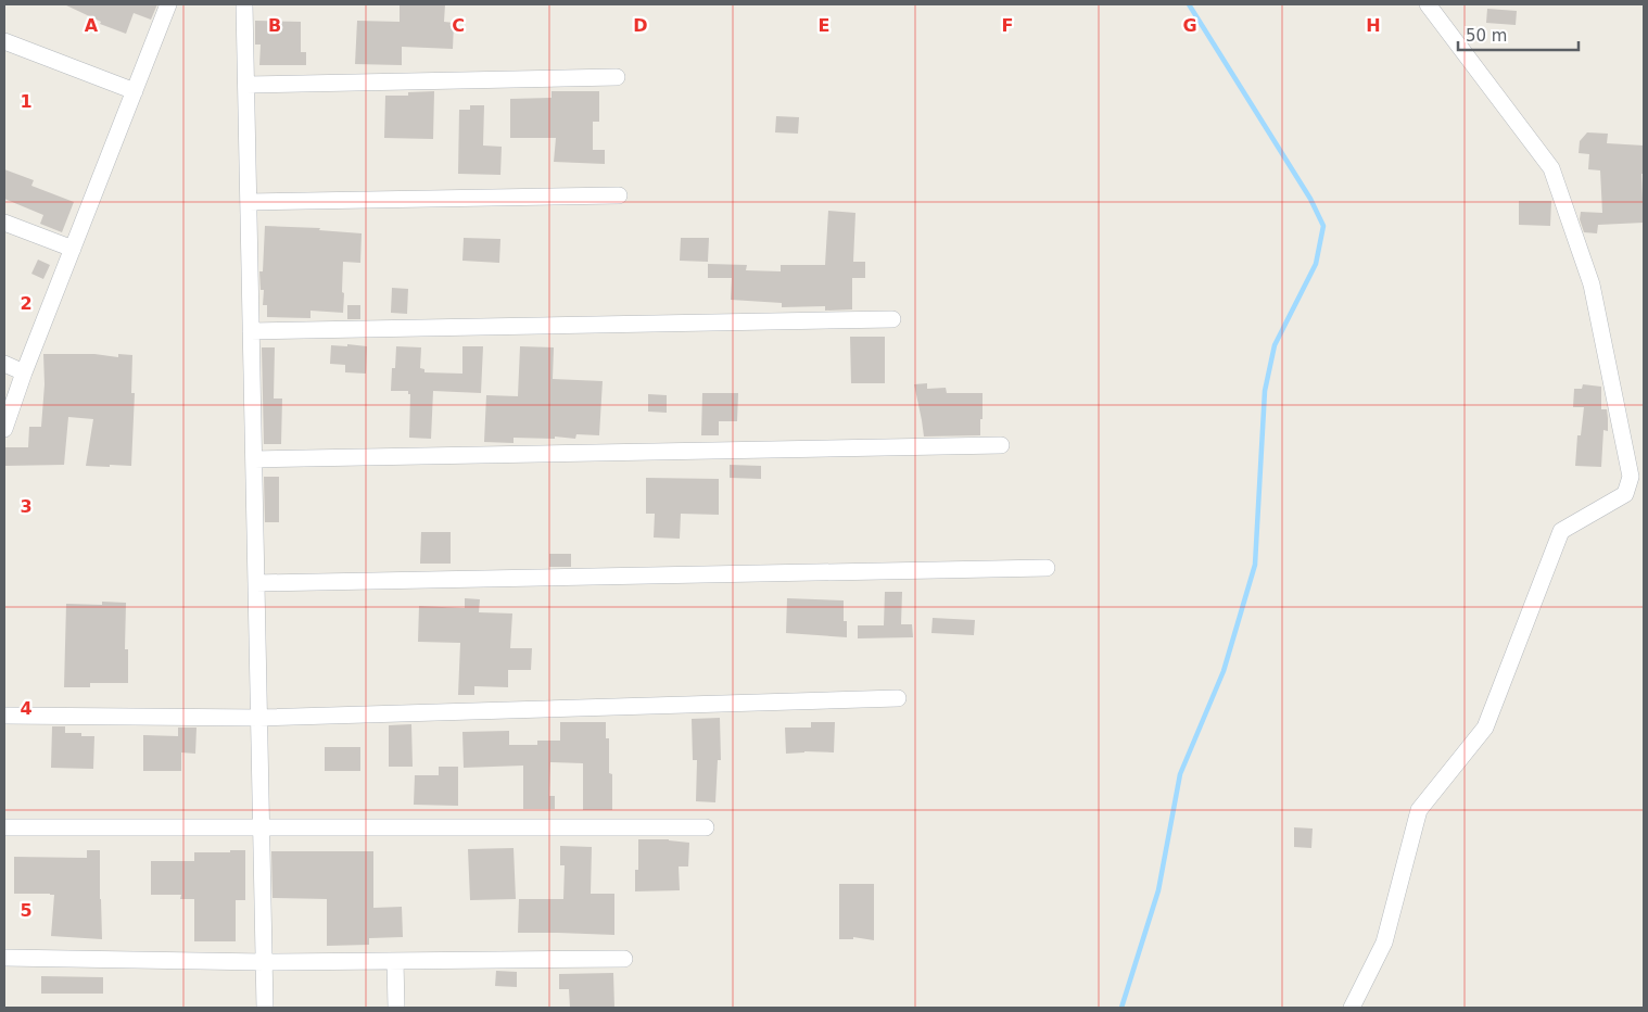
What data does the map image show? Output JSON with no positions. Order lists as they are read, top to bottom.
{
  "scale_bar": "50 m",
  "grid": {
    "columns": [
      "A",
      "B",
      "C",
      "D",
      "E",
      "F",
      "G",
      "H"
    ],
    "rows": [
      "1",
      "2",
      "3",
      "4",
      "5"
    ]
  }
}
